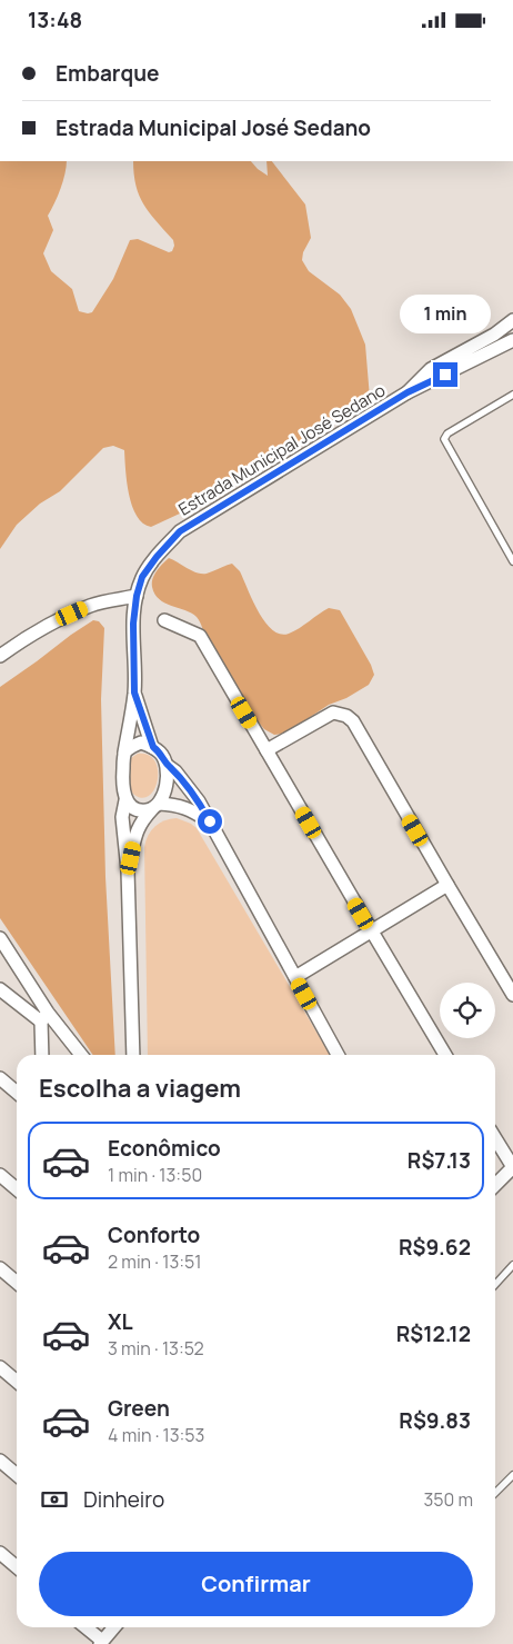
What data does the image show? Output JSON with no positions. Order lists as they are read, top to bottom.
{
  "streets": {
    "street": ["Estrada Municipal José Sedano"]
  },
  "page": {
    "status": "13:48",
    "banner": ["Embarque", "Estrada Municipal José Sedano"],
    "bubble": "1 min",
    "heading": "Escolha a viagem",
    "list": [
      {
        "name": "Econômico",
        "note": "1 min · 13:50",
        "value": "R$7.13"
      },
      {
        "name": "Conforto",
        "note": "2 min · 13:51",
        "value": "R$9.62"
      },
      {
        "name": "XL",
        "note": "3 min · 13:52",
        "value": "R$12.12"
      },
      {
        "name": "Green",
        "note": "4 min · 13:53",
        "value": "R$9.83"
      }
    ],
    "pay": ["Dinheiro", "350 m"],
    "buttons": "Confirmar"
  }
}
